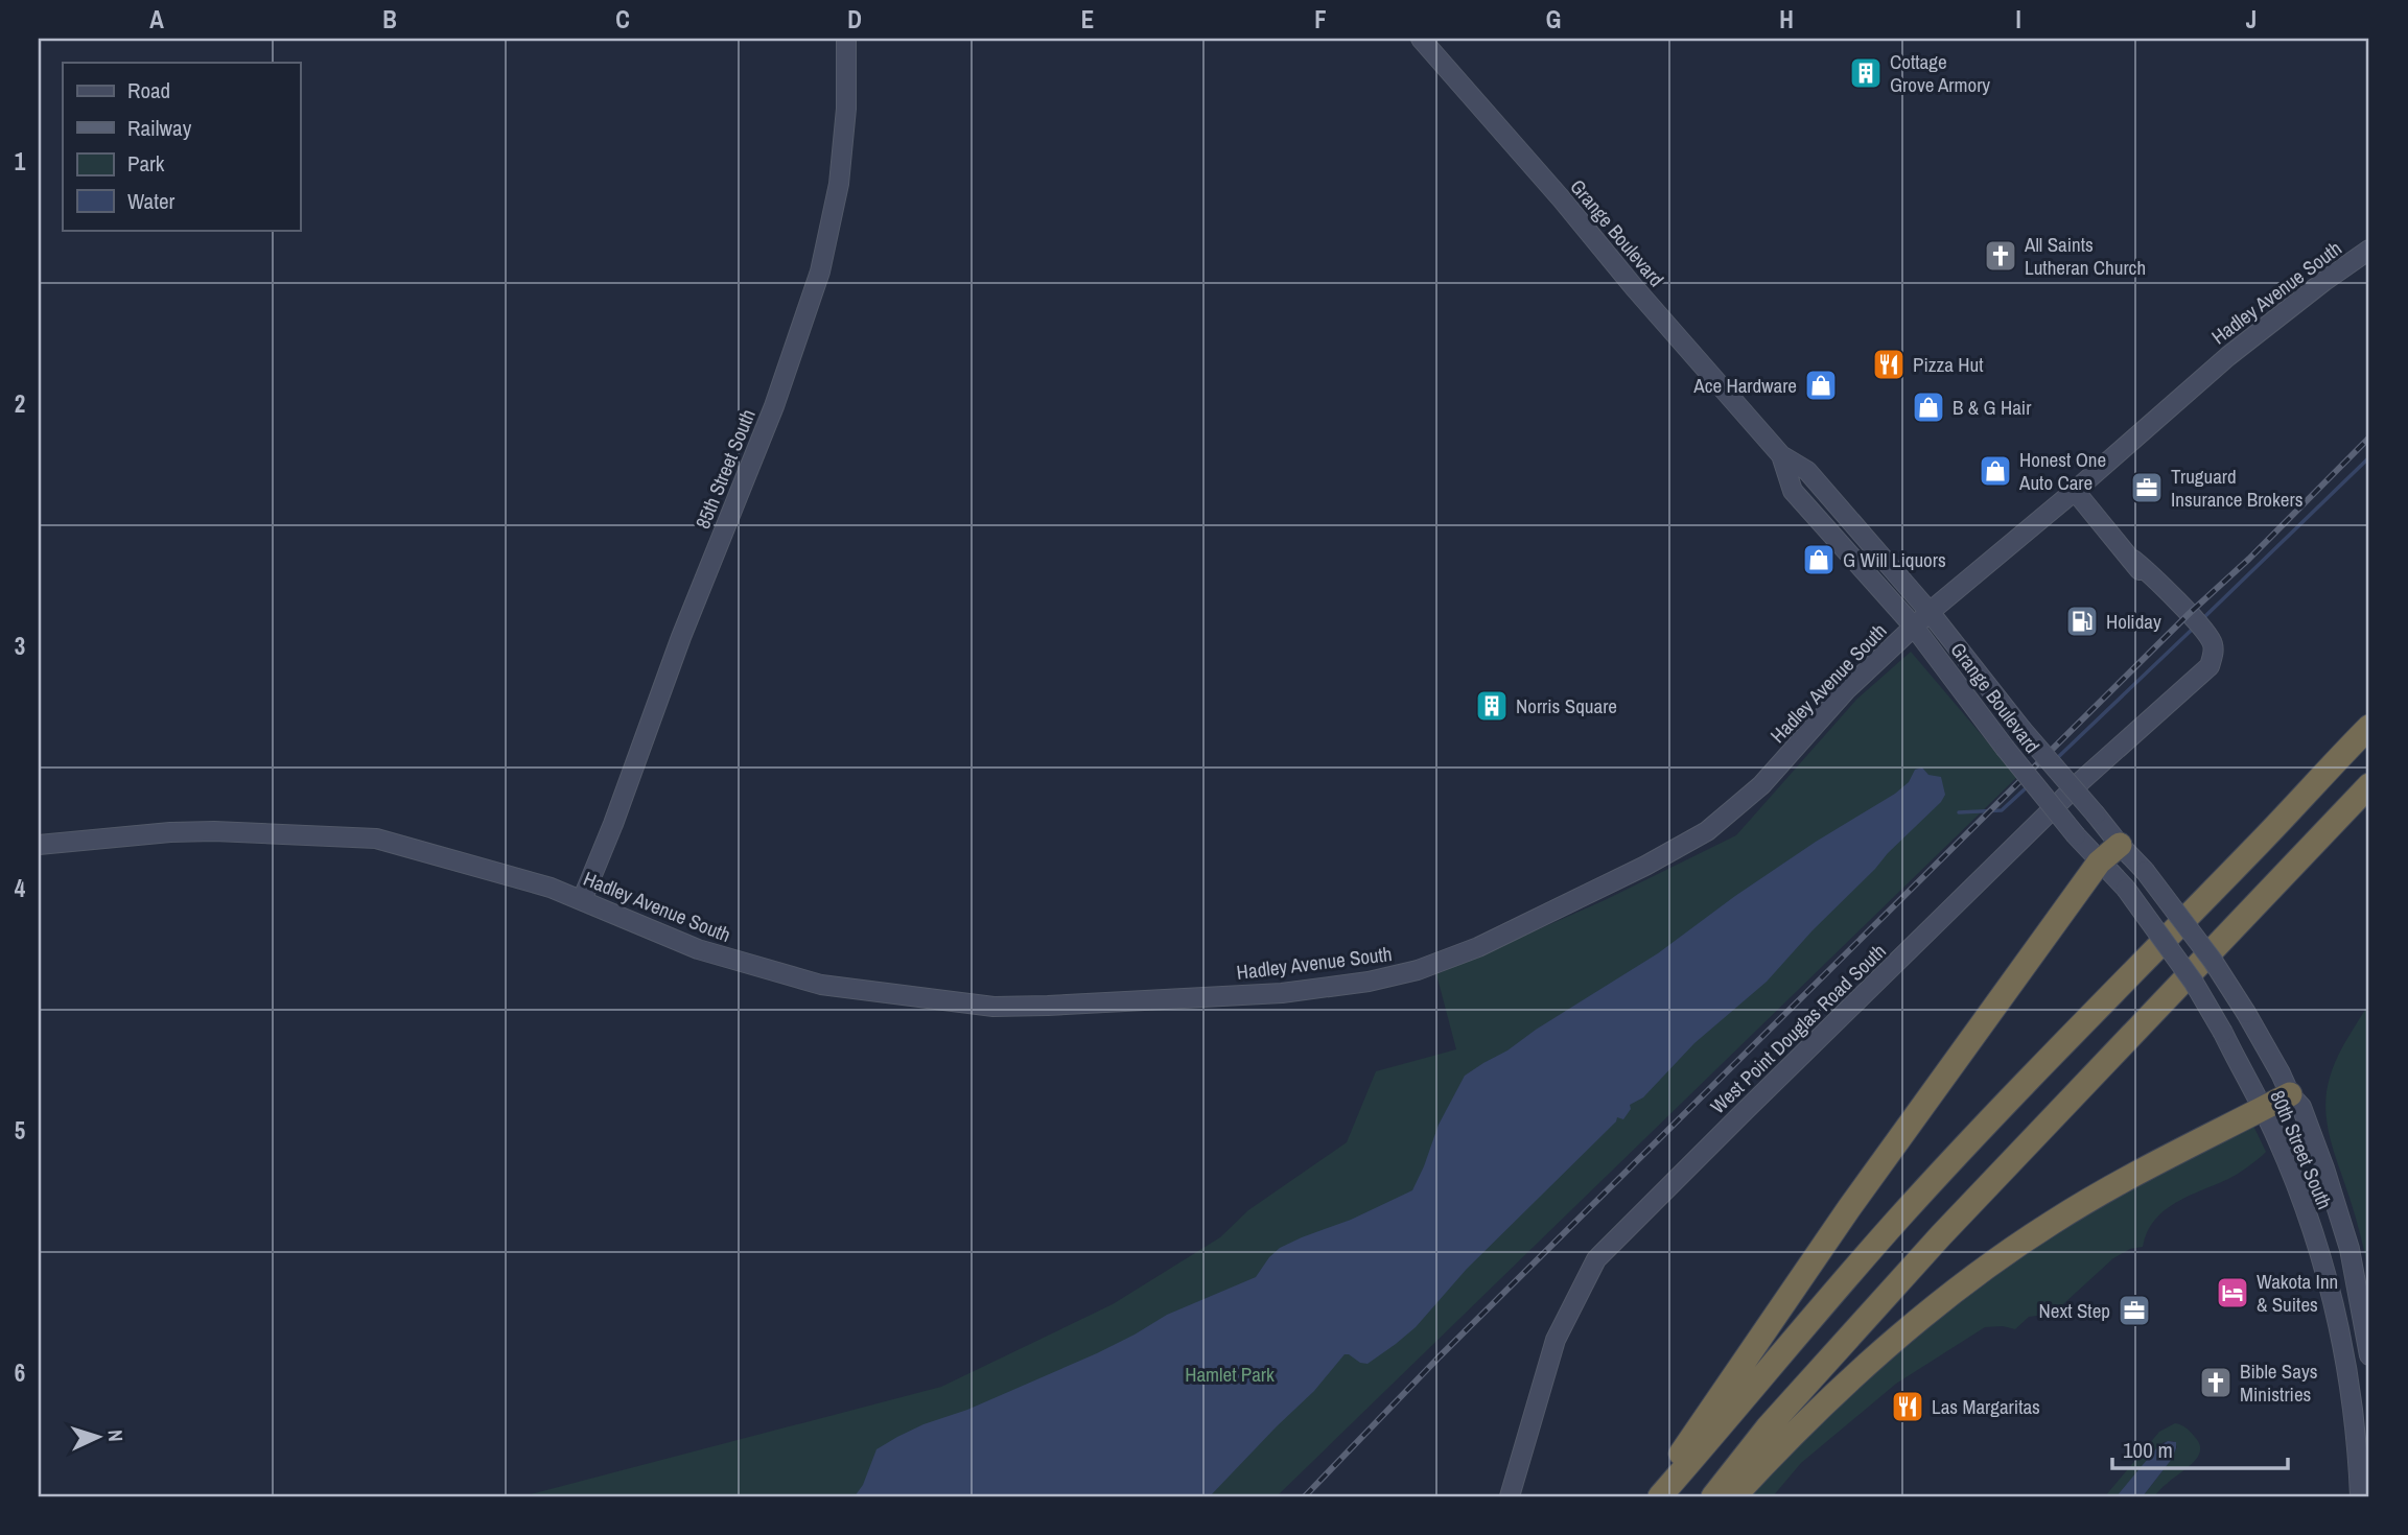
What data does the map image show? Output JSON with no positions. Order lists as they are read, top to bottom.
{
  "streets": {
    "street": [
      "Grange Boulevard",
      "Hadley Avenue South",
      "85th Street South",
      "West Point Douglas Road South",
      "80th Street South"
    ]
  },
  "crossings": [
    ["Grange Boulevard", "Hadley Avenue South"],
    ["Grange Boulevard", "80th Street South"],
    ["Hadley Avenue South", "85th Street South"],
    ["Hadley Avenue South", "West Point Douglas Road South"]
  ],
  "parks": ["Hamlet Park"],
  "places": {
    "building": ["Cottage Grove Armory", "Norris Square"],
    "church": ["All Saints Lutheran Church", "Bible Says Ministries"],
    "restaurant": ["Pizza Hut", "Las Margaritas"],
    "shop": [
      "Ace Hardware",
      "B & G Hair",
      "Honest One Auto Care",
      "G Will Liquors"
    ],
    "office": ["Truguard Insurance Brokers", "Next Step"],
    "fuel station": ["Holiday"],
    "hotel": ["Wakota Inn & Suites"]
  },
  "legend": [
    "Road",
    "Railway",
    "Park",
    "Water"
  ],
  "scale_bar": "100 m",
  "north": "right",
  "grid": {
    "columns": [
      "A",
      "B",
      "C",
      "D",
      "E",
      "F",
      "G",
      "H",
      "I",
      "J"
    ],
    "rows": [
      "1",
      "2",
      "3",
      "4",
      "5",
      "6"
    ]
  }
}
